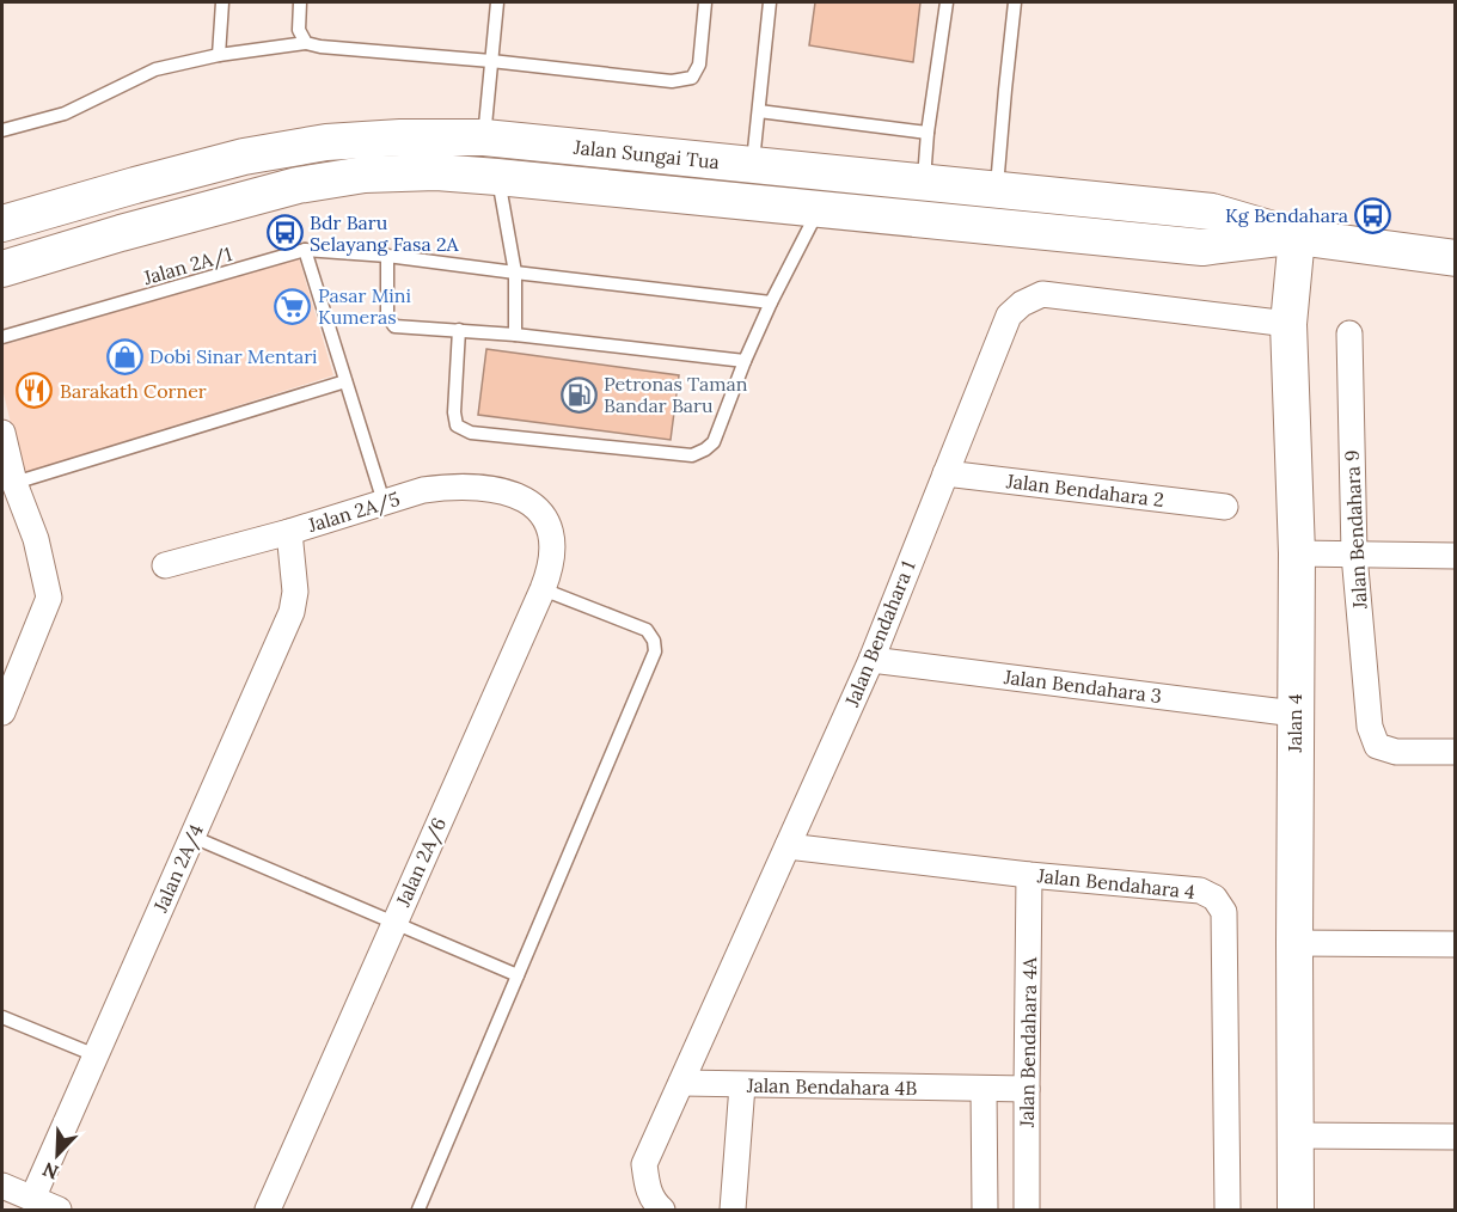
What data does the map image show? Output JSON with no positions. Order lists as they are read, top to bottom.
{
  "streets": {
    "main road": ["Jalan Sungai Tua", "Jalan 4"],
    "street": [
      "Jalan Bendahara 2",
      "Jalan 2A/5",
      "Jalan Bendahara 9",
      "Jalan Bendahara 1",
      "Jalan Bendahara 3",
      "Jalan 2A/6",
      "Jalan 2A/4",
      "Jalan Bendahara 4",
      "Jalan Bendahara 4A",
      "Jalan Bendahara 4B"
    ],
    "lane": ["Jalan 2A/1"]
  },
  "crossings": [
    ["Jalan Sungai Tua", "Jalan 4"],
    ["Jalan Bendahara 2", "Jalan Bendahara 1"],
    ["Jalan 2A/5", "Jalan 2A/6"],
    ["Jalan 2A/5", "Jalan 2A/4"],
    ["Jalan Bendahara 1", "Jalan Bendahara 3"],
    ["Jalan Bendahara 1", "Jalan 4"],
    ["Jalan Bendahara 1", "Jalan Bendahara 4"],
    ["Jalan Bendahara 1", "Jalan Bendahara 4B"],
    ["Jalan Bendahara 3", "Jalan 4"],
    ["Jalan Bendahara 4", "Jalan Bendahara 4A"],
    ["Jalan Bendahara 4A", "Jalan Bendahara 4B"]
  ],
  "places": {
    "bus stop": ["Kg Bendahara", "Bdr Baru Selayang Fasa 2A"],
    "supermarket": ["Pasar Mini Kumeras"],
    "shop": ["Dobi Sinar Mentari"],
    "restaurant": ["Barakath Corner"],
    "fuel station": ["Petronas Taman Bandar Baru"]
  },
  "north": "bottom left"
}
